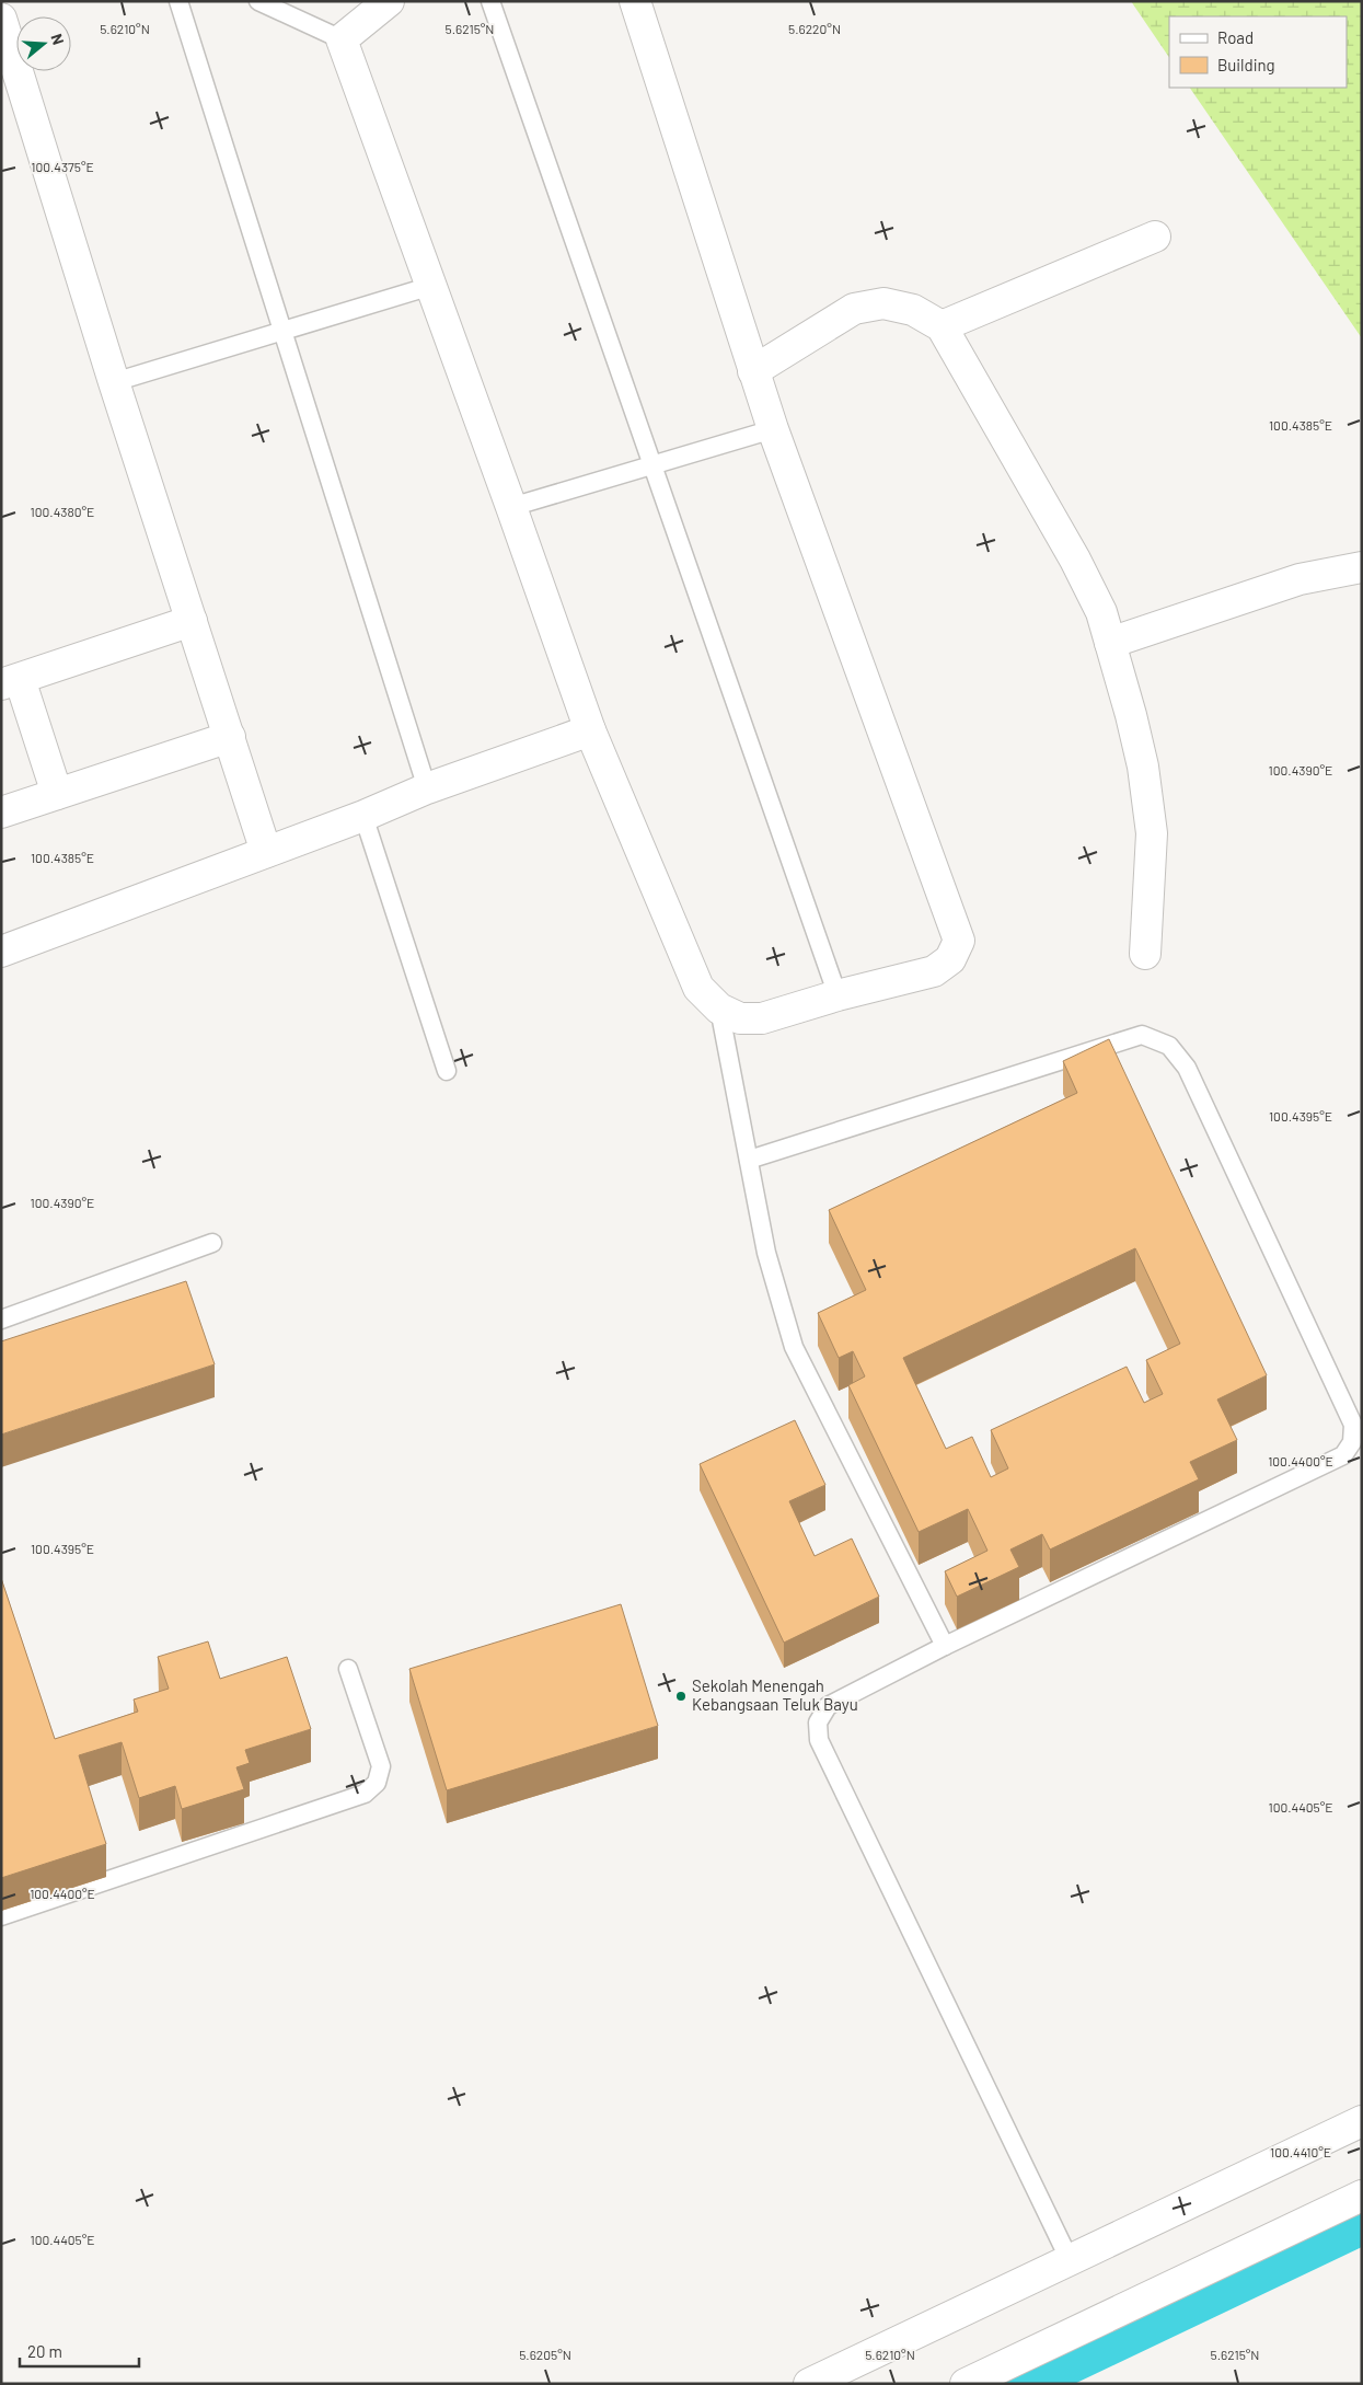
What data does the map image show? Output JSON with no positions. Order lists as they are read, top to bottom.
{
  "places": ["Sekolah Menengah Kebangsaan Teluk Bayu"],
  "legend": ["Road", "Building"],
  "scale_bar": "20 m",
  "north": "right",
  "coordinates": [
    "5.6210°N",
    "5.6215°N",
    "5.6220°N",
    "100.4375°E",
    "100.4385°E",
    "100.4380°E",
    "100.4390°E",
    "100.4395°E",
    "100.4400°E",
    "100.4405°E",
    "100.4410°E",
    "5.6205°N"
  ]
}
